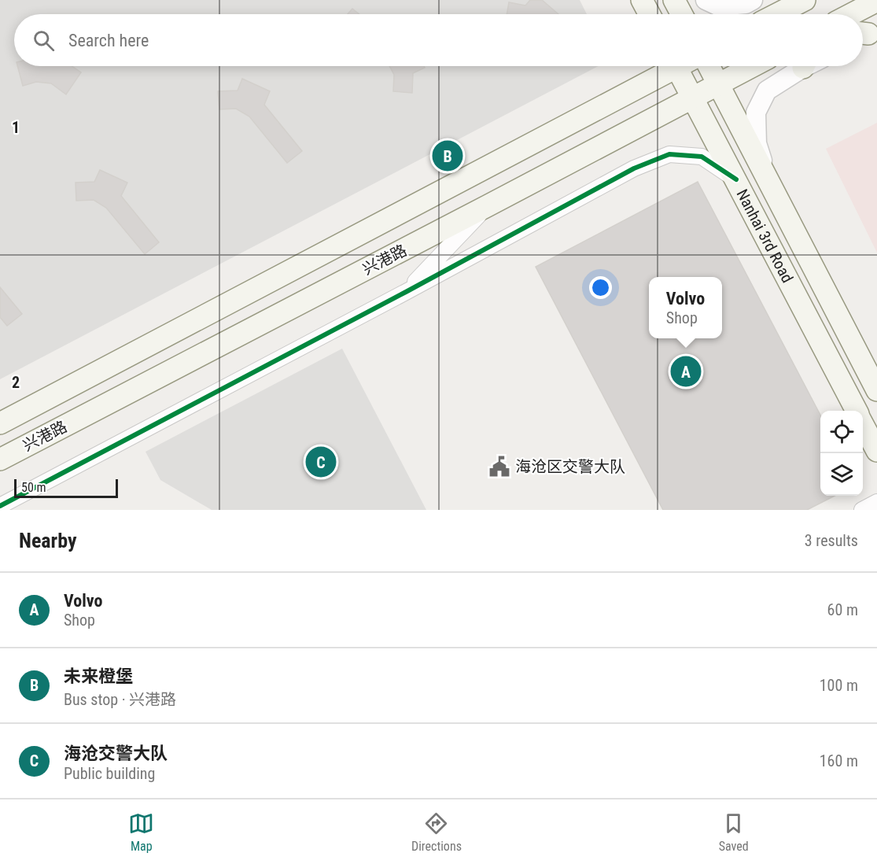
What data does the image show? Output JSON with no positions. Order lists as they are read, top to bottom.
{
  "streets": {
    "main road": ["Nanhai 3rd Road", "兴港路"]
  },
  "crossings": [
    ["Nanhai 3rd Road", "兴港路"]
  ],
  "places": {
    "public building": ["海沧区交警大队"]
  },
  "scale_bar": "50 m",
  "page": {
    "search": "Search here",
    "pins": ["B", "A", "C"],
    "popup": ["Volvo", "Shop"],
    "scale": "50 m",
    "heading": ["Nearby", "3 results"],
    "list": [
      {
        "mark": "A",
        "name": "Volvo",
        "note": "Shop",
        "value": "60 m"
      },
      {
        "mark": "B",
        "name": "未来橙堡",
        "note": "Bus stop · 兴港路",
        "value": "100 m"
      },
      {
        "mark": "C",
        "name": "海沧交警大队",
        "note": "Public building",
        "value": "160 m"
      }
    ],
    "nav": ["Map", "Directions", "Saved"]
  },
  "grid": {
    "rows": ["1", "2"]
  }
}
